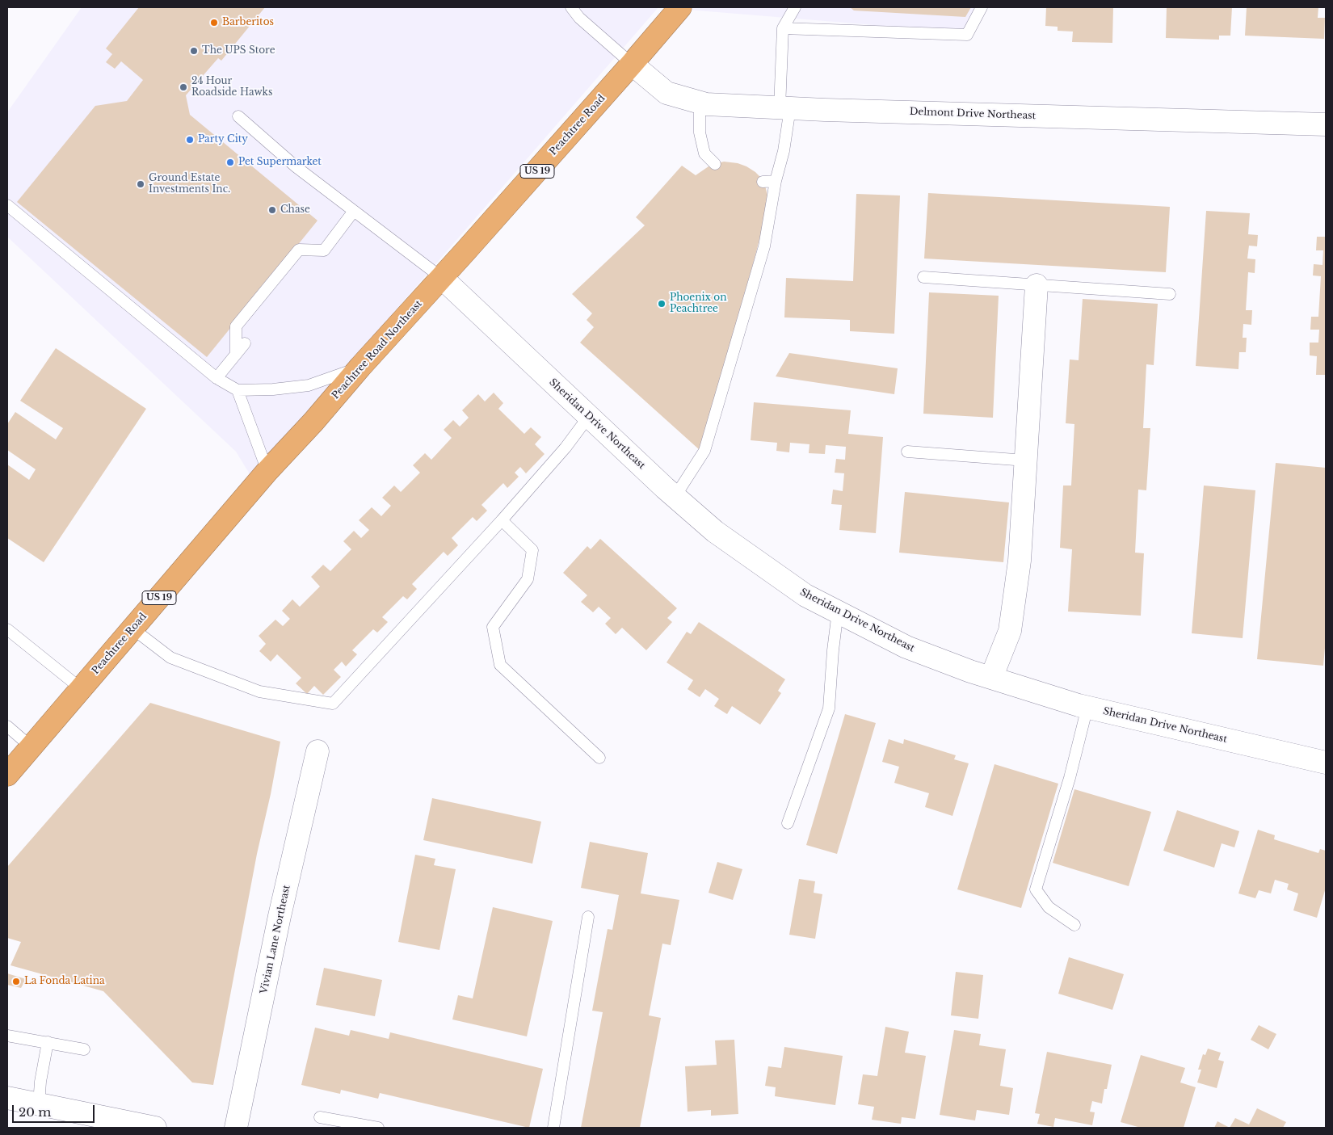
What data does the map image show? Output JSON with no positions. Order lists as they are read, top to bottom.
{
  "streets": {
    "highway": ["Peachtree Road", "US 19", "Peachtree Road Northeast"],
    "street": ["Delmont Drive Northeast", "Sheridan Drive Northeast", "Vivian Lane Northeast"]
  },
  "crossings": [
    ["Delmont Drive Northeast", "Peachtree Road"],
    ["Peachtree Road", "Peachtree Road Northeast"],
    ["Peachtree Road", "Sheridan Drive Northeast"],
    ["Peachtree Road Northeast", "Sheridan Drive Northeast"]
  ],
  "places": [
    "Barberitos",
    "The UPS Store",
    "24 Hour Roadside Hawks",
    "Party City",
    "Pet Supermarket",
    "Ground Estate Investments Inc.",
    "Chase",
    "Phoenix on Peachtree",
    "La Fonda Latina"
  ],
  "scale_bar": "20 m"
}
